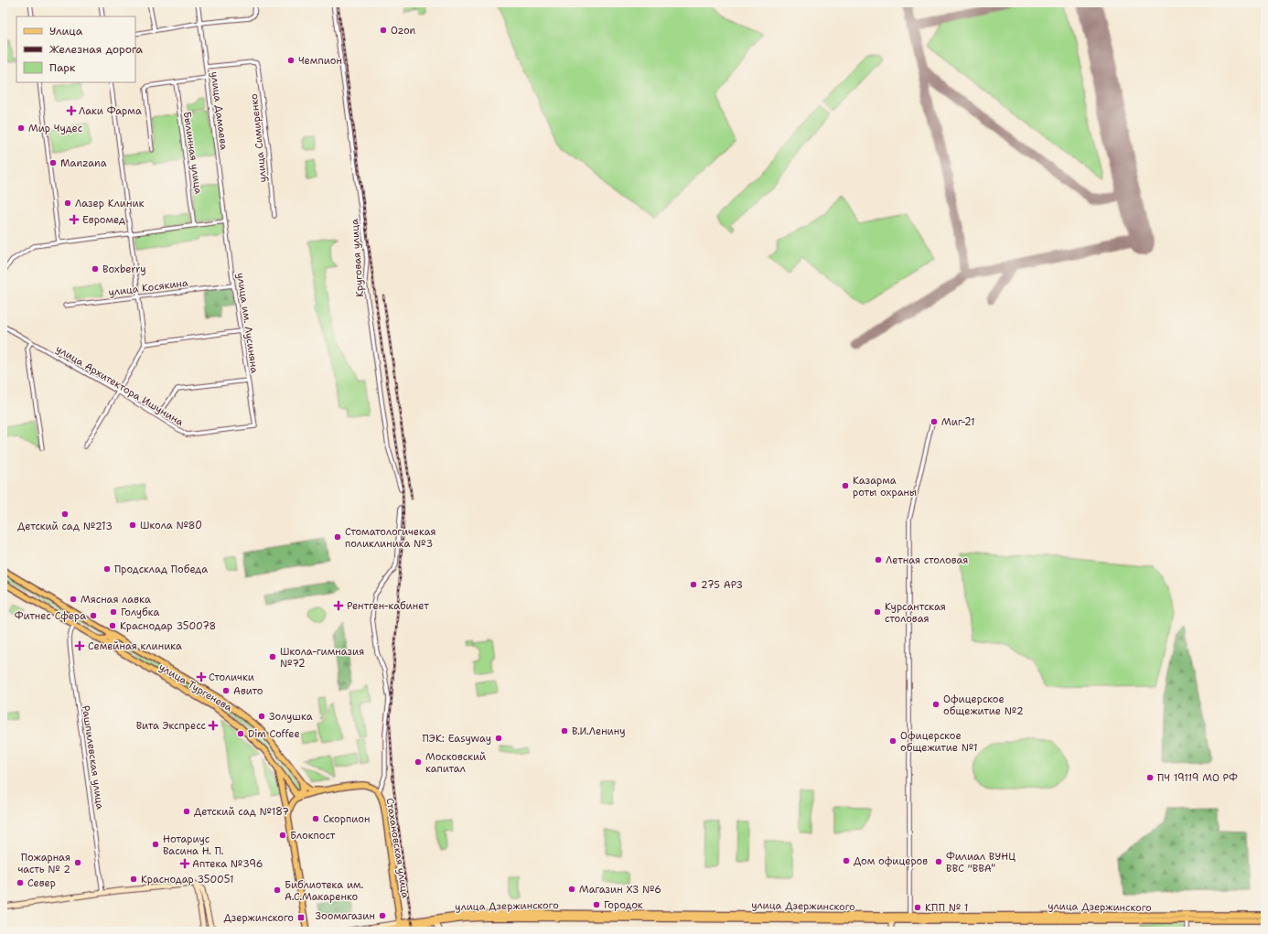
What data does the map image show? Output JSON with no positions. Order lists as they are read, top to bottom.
{
  "streets": {
    "main road": ["улица Тургенева", "Стахановская улица", "улица Дзержинского"],
    "street": [
      "улица Дамаева",
      "улица Симиренко",
      "Былинная улица",
      "Круговая улица",
      "улица Косякина",
      "улица им. Лусиняна",
      "улица Архитектора Ишунина",
      "Рашпилевская улица"
    ]
  },
  "crossings": [
    ["улица Дамаева", "улица Симиренко"],
    ["улица Дамаева", "улица им. Лусиняна"],
    ["улица Косякина", "улица им. Лусиняна"],
    ["улица им. Лусиняна", "улица Архитектора Ишунина"],
    ["улица Тургенева", "Рашпилевская улица"],
    ["улица Тургенева", "Стахановская улица"],
    ["Стахановская улица", "улица Дзержинского"]
  ],
  "places": {
    "other": [
      "Ozon",
      "Чемпион",
      "Мир Чудес",
      "Manzana",
      "Лазер Клиник",
      "Boxberry",
      "Миг-21",
      "Казарма роты охраны",
      "Детский сад №213",
      "Школа №80",
      "Стоматологичекая поликлиника №3",
      "Летная столовая",
      "Продсклад Победа",
      "275 АРЗ",
      "Мясная лавка",
      "Голубка",
      "Курсантская столовая",
      "Фитнес Сфера",
      "Краснодар 350078",
      "Школа-гимназия №72",
      "Авито",
      "Офицерское общежитие №2",
      "Золушка",
      "В.И.Ленину",
      "Dim Coffee",
      "ПЭК: Easyway",
      "Офицерское общежитие №1",
      "Московский капитал",
      "ПЧ 19119 МО РФ",
      "Детский сад №187",
      "Скорпион",
      "Блокпост",
      "Нотариус Васина Н. П.",
      "Дом офицеров",
      "Филиал ВУНЦ ВВС \"ВВА\"",
      "Пожарная часть № 2",
      "Краснодар 350051",
      "Север",
      "Магазин ХЗ №6",
      "Библиотека им. А.С.Макаренко",
      "Городок",
      "КПП № 1",
      "Зоомагазин"
    ],
    "health": [
      "Лаки Фарма",
      "Евромед",
      "Рентген-кабинет",
      "Семейная клиника",
      "Столички",
      "Вита Экспресс",
      "Аптека №396"
    ],
    "transit": ["Дзержинского"]
  },
  "legend": ["Улица", "Железная дорога", "Парк"]
}
